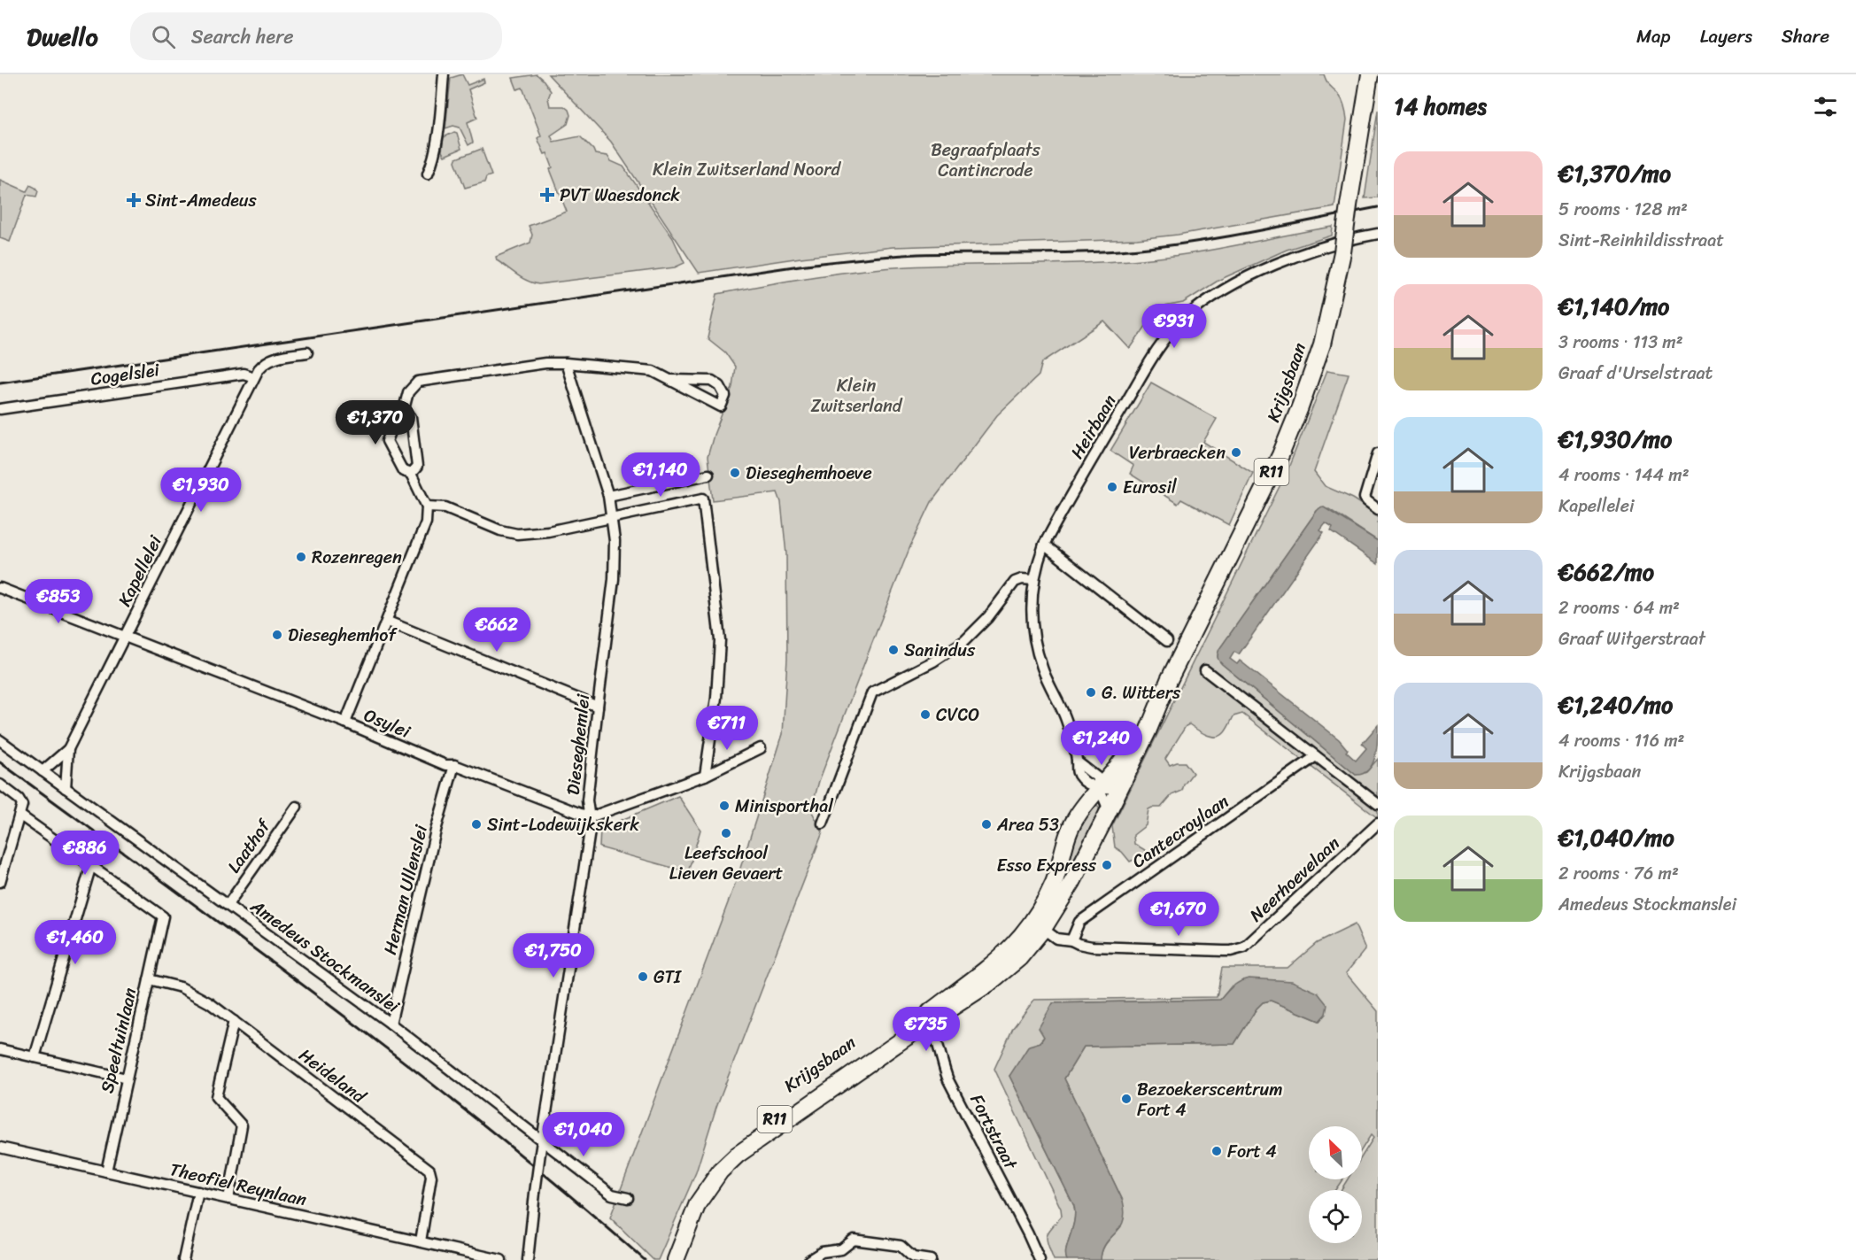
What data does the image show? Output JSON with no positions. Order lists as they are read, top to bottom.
{
  "streets": {
    "main road": ["Krijgsbaan", "R11"],
    "street": [
      "Cogelslei",
      "Heirbaan",
      "Kapellelei",
      "Osylei",
      "Dieseghemlei",
      "Cantecroylaan",
      "Laathof",
      "Neerhoevelaan",
      "Herman Ullenslei",
      "Amedeus Stockmanslei",
      "Speeltuinlaan",
      "Heideland",
      "Fortstraat",
      "Theofiel Reynlaan"
    ]
  },
  "crossings": [
    ["Cogelslei", "Kapellelei"],
    ["Krijgsbaan", "Heirbaan"],
    ["Krijgsbaan", "Neerhoevelaan"],
    ["Krijgsbaan", "Fortstraat"],
    ["Kapellelei", "Osylei"],
    ["Kapellelei", "Amedeus Stockmanslei"],
    ["Osylei", "Dieseghemlei"],
    ["Osylei", "Herman Ullenslei"],
    ["Dieseghemlei", "Amedeus Stockmanslei"],
    ["Cantecroylaan", "Neerhoevelaan"],
    ["Laathof", "Amedeus Stockmanslei"],
    ["Herman Ullenslei", "Amedeus Stockmanslei"],
    ["Speeltuinlaan", "Heideland"],
    ["Speeltuinlaan", "Theofiel Reynlaan"],
    ["Heideland", "Theofiel Reynlaan"]
  ],
  "parks": ["Begraafplaats Cantincrode", "Klein Zwitserland Noord", "Klein Zwitserland"],
  "places": {
    "health": ["PVT Waesdonck", "Sint-Amedeus"],
    "other": [
      "Verbraecken",
      "Dieseghemhoeve",
      "Eurosil",
      "Rozenregen",
      "Dieseghemhof",
      "Sanindus",
      "G. Witters",
      "CVCO",
      "Minisporthal",
      "Sint-Lodewijkskerk",
      "Area 53",
      "Leefschool Lieven Gevaert",
      "Esso Express",
      "GTI",
      "Bezoekerscentrum Fort 4",
      "Fort 4"
    ]
  },
  "north": "top left",
  "page": {
    "header": "Dwello",
    "search": "Search here",
    "nav": ["Map", "Layers", "Share"],
    "heading": "14 homes",
    "list": [
      {
        "name": "€1,370/mo",
        "note": "5 rooms · 128 m² · Sint-Reinhildisstraat"
      },
      {
        "name": "€1,140/mo",
        "note": "3 rooms · 113 m² · Graaf d'Urselstraat"
      },
      {
        "name": "€1,930/mo",
        "note": "4 rooms · 144 m² · Kapellelei"
      },
      {
        "name": "€662/mo",
        "note": "2 rooms · 64 m² · Graaf Witgerstraat"
      },
      {
        "name": "€1,240/mo",
        "note": "4 rooms · 116 m² · Krijgsbaan"
      },
      {
        "name": "€1,040/mo",
        "note": "2 rooms · 76 m² · Amedeus Stockmanslei"
      }
    ],
    "price": [
      "€931",
      "€1,370",
      "€1,140",
      "€1,930",
      "€853",
      "€662",
      "€711",
      "€1,240",
      "€886",
      "€1,670",
      "€1,460",
      "€1,750",
      "€735",
      "€1,040"
    ]
  }
}
